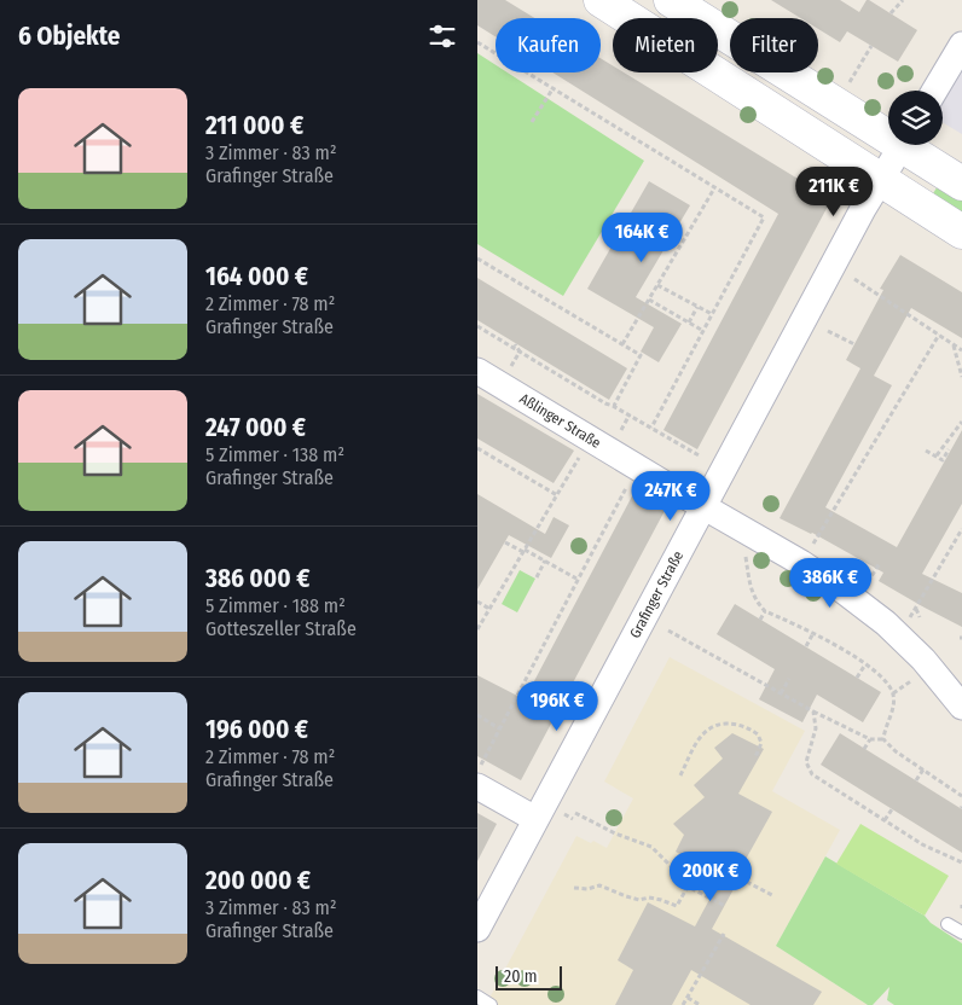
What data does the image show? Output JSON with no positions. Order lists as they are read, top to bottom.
{
  "streets": {
    "street": ["Aßlinger Straße", "Grafinger Straße"]
  },
  "crossings": [
    ["Aßlinger Straße", "Grafinger Straße"]
  ],
  "scale_bar": "20 m",
  "page": {
    "heading": "6 Objekte",
    "chip": ["Kaufen", "Mieten", "Filter"],
    "list": [
      {
        "name": "211 000 €",
        "note": "3 Zimmer · 83 m² · Grafinger Straße"
      },
      {
        "name": "164 000 €",
        "note": "2 Zimmer · 78 m² · Grafinger Straße"
      },
      {
        "name": "247 000 €",
        "note": "5 Zimmer · 138 m² · Grafinger Straße"
      },
      {
        "name": "386 000 €",
        "note": "5 Zimmer · 188 m² · Gotteszeller Straße"
      },
      {
        "name": "196 000 €",
        "note": "2 Zimmer · 78 m² · Grafinger Straße"
      },
      {
        "name": "200 000 €",
        "note": "3 Zimmer · 83 m² · Grafinger Straße"
      }
    ],
    "price": [
      "211K €",
      "164K €",
      "247K €",
      "386K €",
      "196K €",
      "200K €"
    ],
    "scale": "20 m"
  }
}
